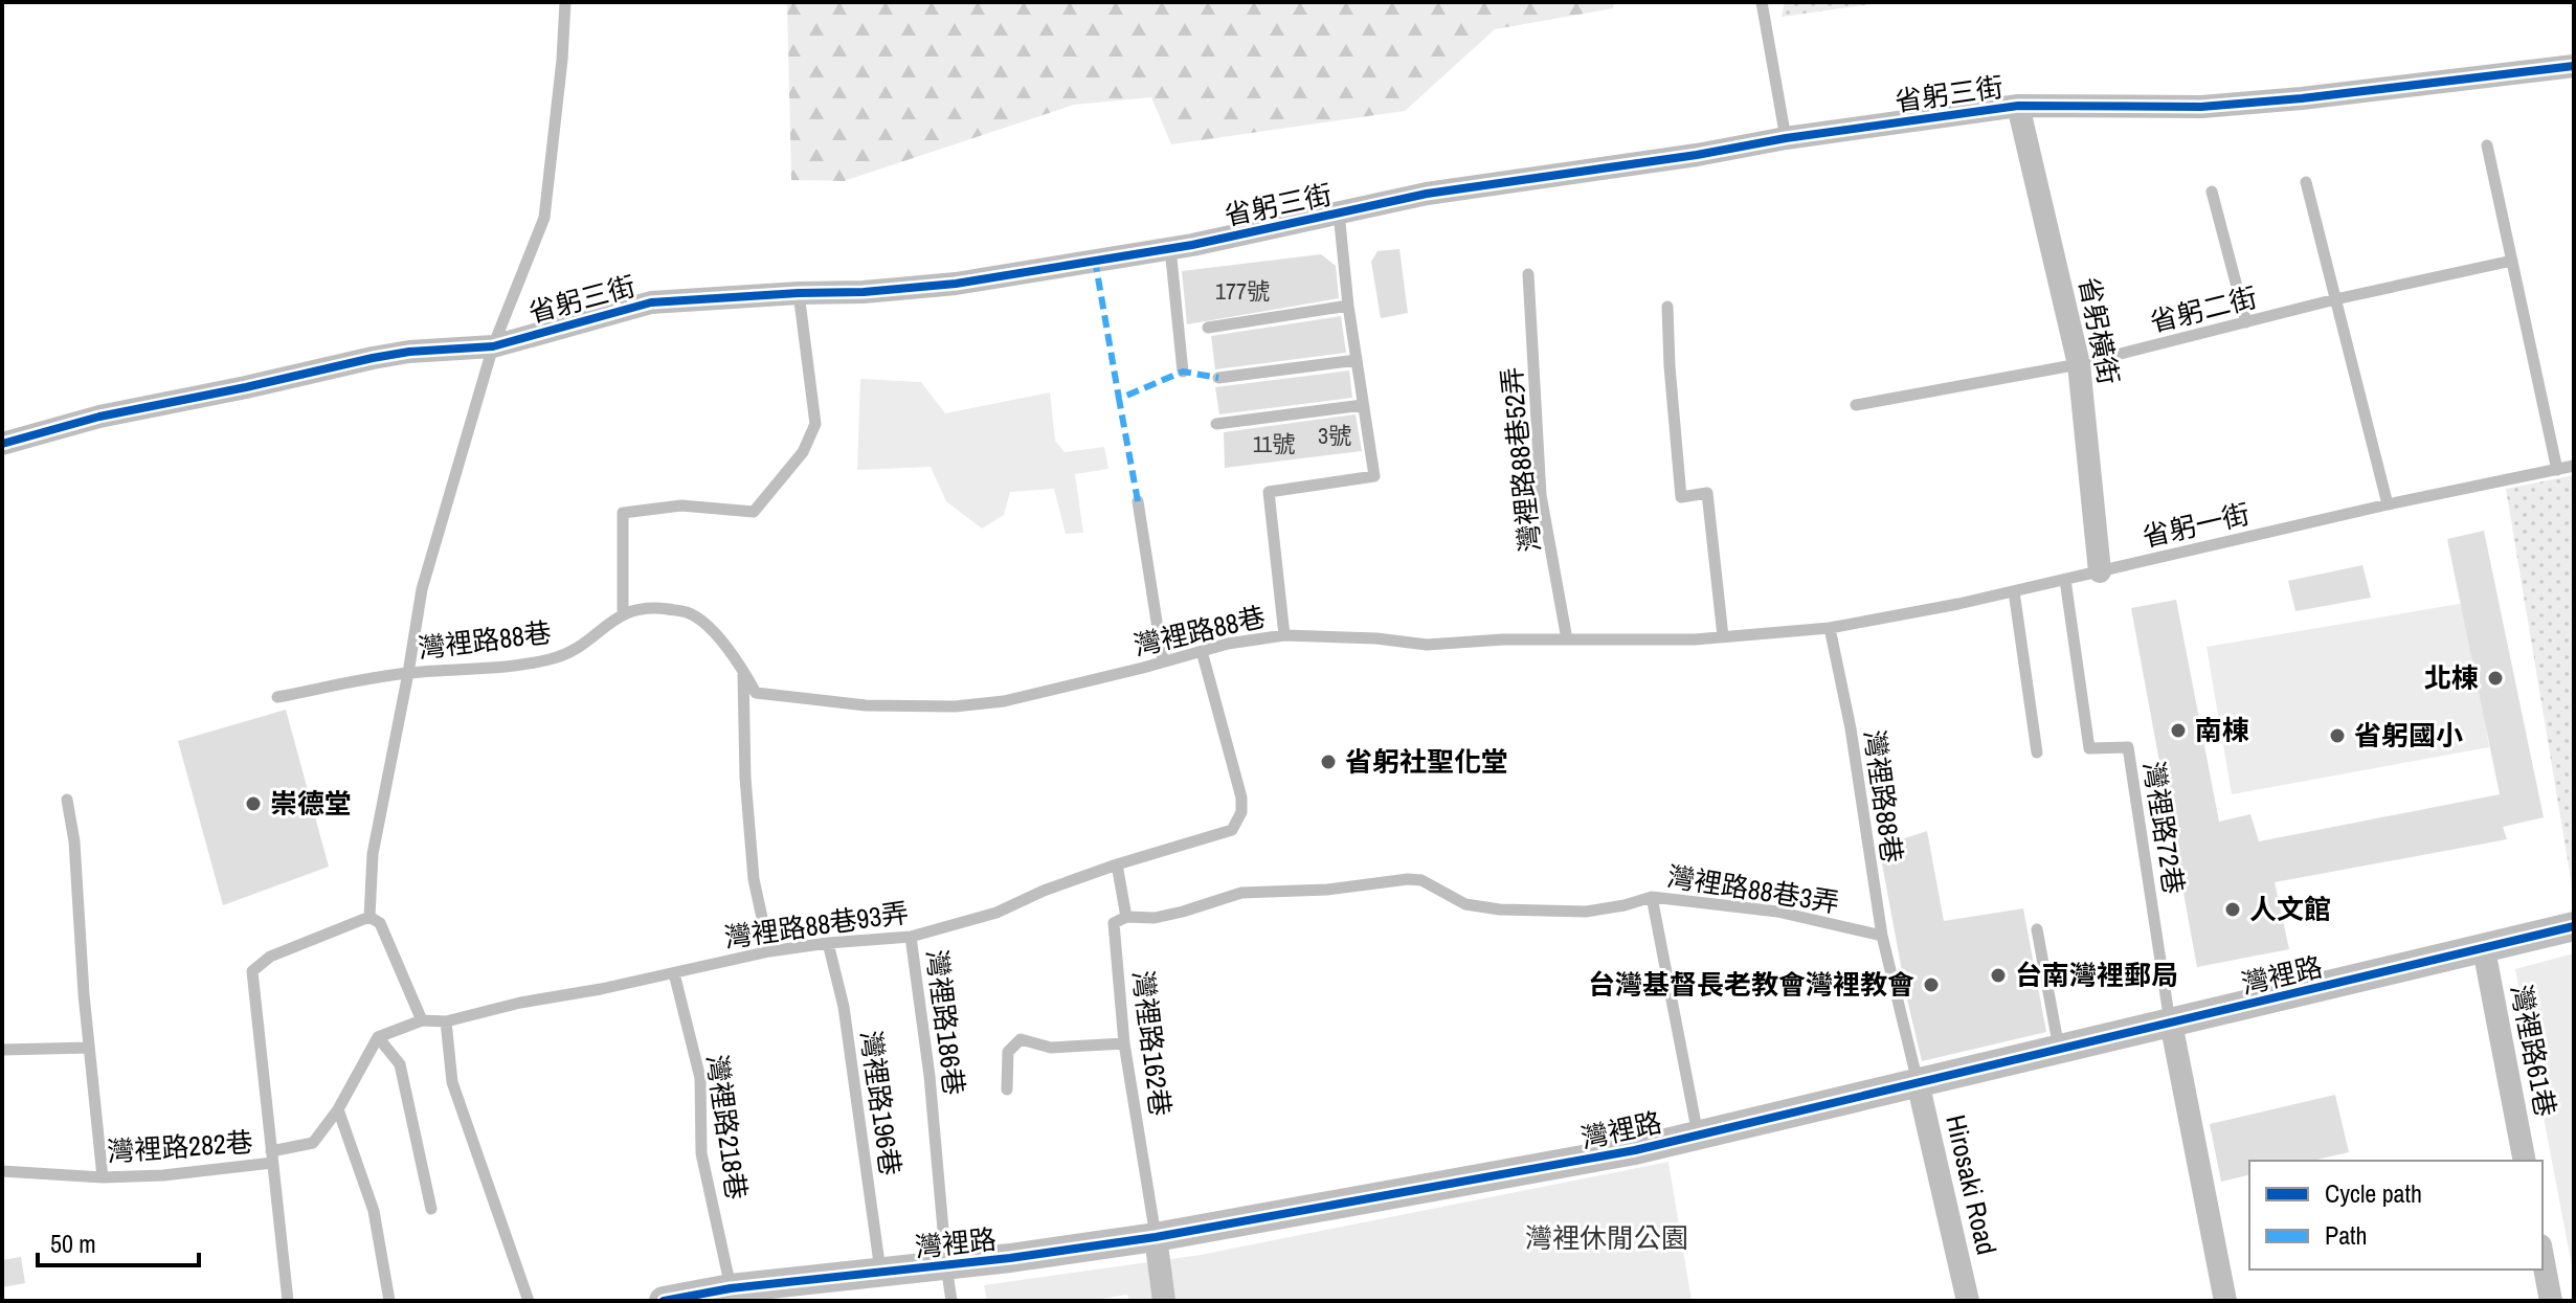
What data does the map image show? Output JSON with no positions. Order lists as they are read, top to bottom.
{
  "streets": {
    "street": [
      "省躬三街",
      "省躬橫街",
      "灣裡路",
      "灣裡路61巷",
      "Hirosaki Road"
    ],
    "lane": [
      "省躬二街",
      "灣裡路88巷52弄",
      "省躬一街",
      "灣裡路88巷",
      "灣裡路72巷",
      "灣裡路88巷3弄",
      "灣裡路88巷93弄",
      "灣裡路186巷",
      "灣裡路162巷",
      "灣裡路196巷",
      "灣裡路218巷",
      "灣裡路282巷"
    ]
  },
  "crossings": [
    ["省躬三街", "省躬橫街"],
    ["省躬二街", "省躬橫街"],
    ["省躬橫街", "省躬一街"],
    ["灣裡路88巷52弄", "灣裡路88巷"],
    ["省躬一街", "灣裡路88巷"],
    ["省躬一街", "灣裡路72巷"],
    ["灣裡路88巷", "灣裡路88巷3弄"],
    ["灣裡路88巷", "灣裡路88巷93弄"],
    ["灣裡路88巷", "灣裡路"],
    ["灣裡路88巷", "Hirosaki Road"],
    ["灣裡路72巷", "灣裡路"],
    ["灣裡路88巷3弄", "灣裡路162巷"],
    ["灣裡路88巷93弄", "灣裡路186巷"],
    ["灣裡路88巷93弄", "灣裡路162巷"],
    ["灣裡路88巷93弄", "灣裡路196巷"],
    ["灣裡路88巷93弄", "灣裡路218巷"],
    ["灣裡路", "灣裡路186巷"],
    ["灣裡路", "灣裡路162巷"],
    ["灣裡路", "灣裡路61巷"],
    ["灣裡路", "灣裡路196巷"],
    ["灣裡路", "灣裡路218巷"],
    ["灣裡路", "Hirosaki Road"]
  ],
  "parks": ["灣裡休閒公園"],
  "places": [
    "北棟",
    "南棟",
    "省躬國小",
    "省躬社聖化堂",
    "崇德堂",
    "人文館",
    "台南灣裡郵局",
    "台灣基督長老教會灣裡教會"
  ],
  "house_numbers": ["177號", "3號", "11號"],
  "legend": ["Cycle path", "Path"],
  "scale_bar": "50 m"
}
